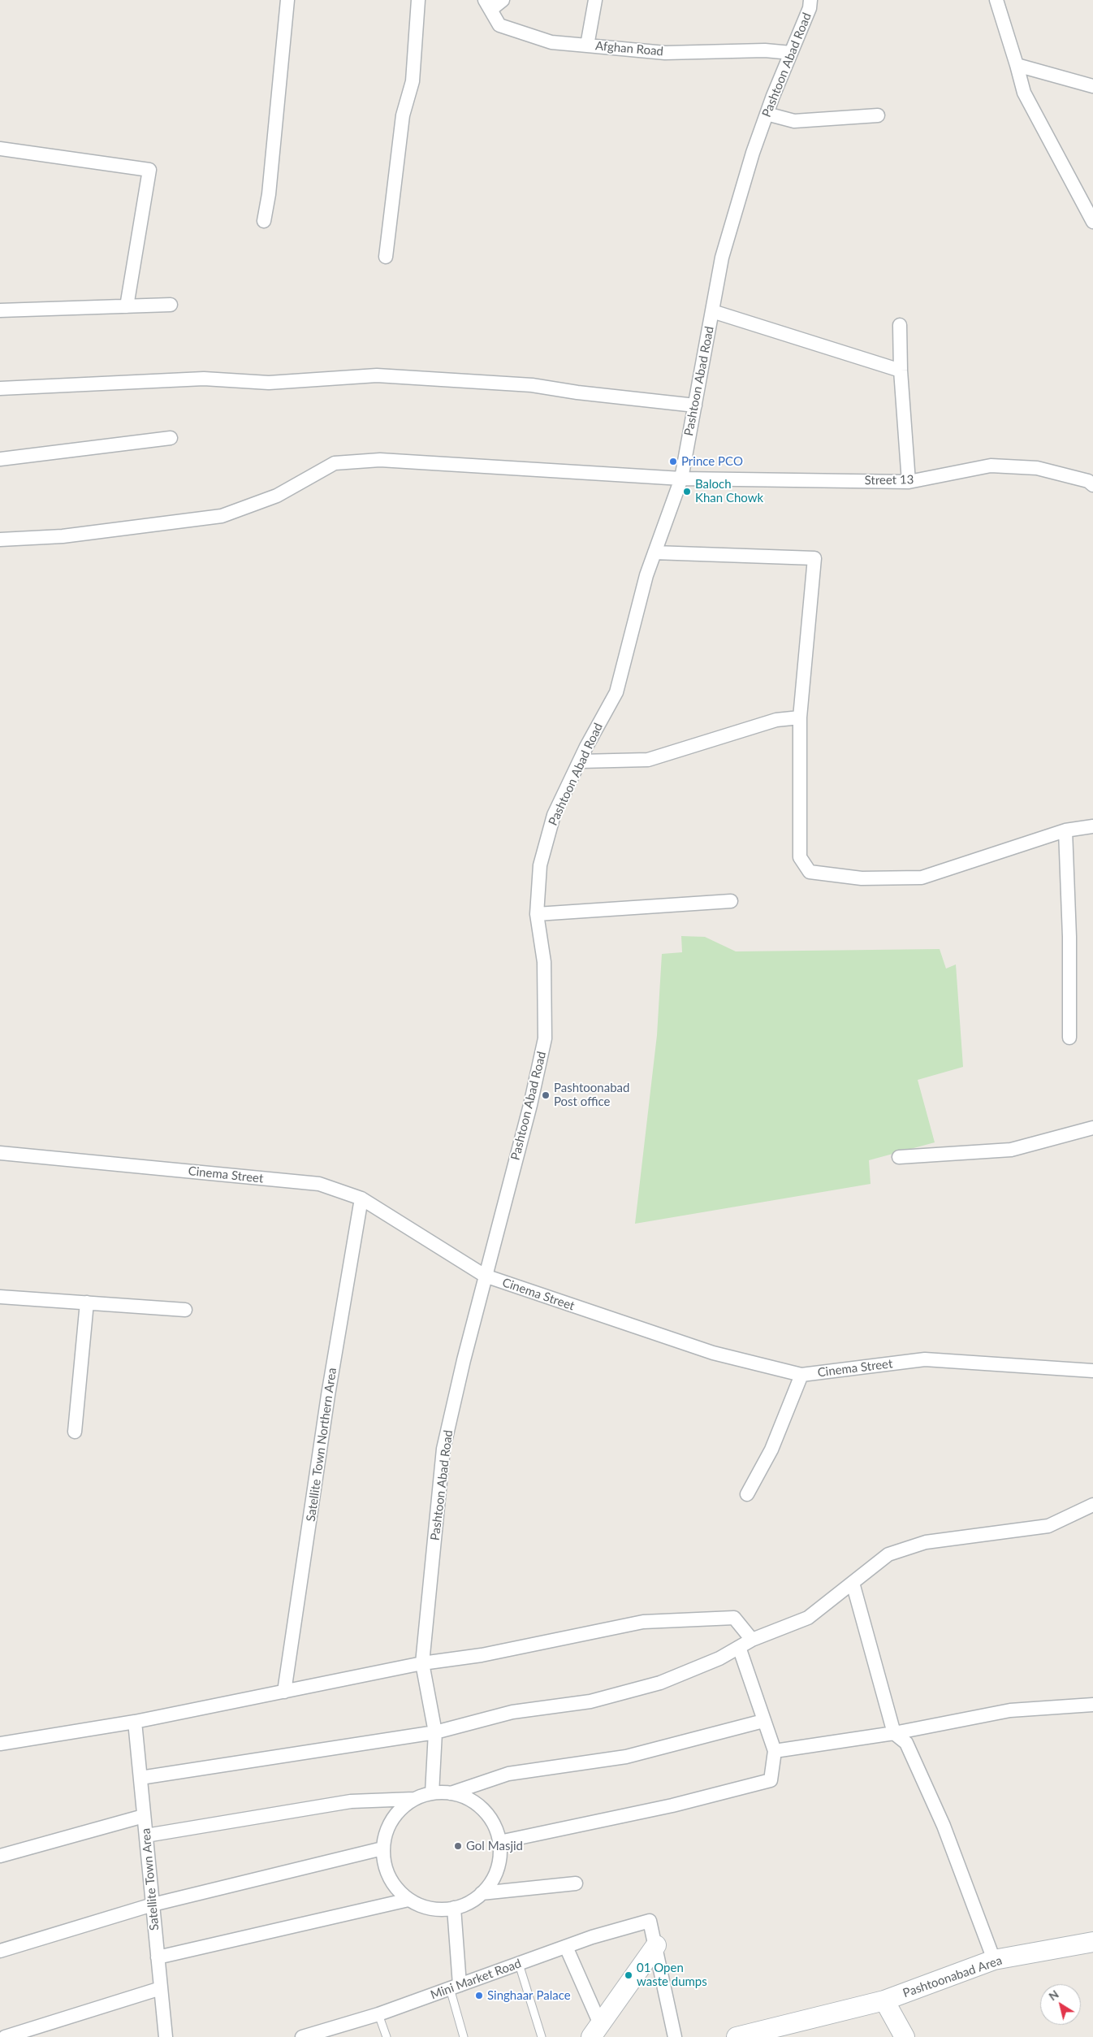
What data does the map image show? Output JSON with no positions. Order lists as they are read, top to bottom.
{
  "streets": {
    "street": [
      "Afghan Road",
      "Pashtoon Abad Road",
      "Street 13",
      "Cinema Street",
      "Satellite Town Northern Area",
      "Satellite Town Area",
      "Pashtoonabad Area",
      "Mini Market Road"
    ]
  },
  "crossings": [
    ["Afghan Road", "Pashtoon Abad Road"],
    ["Pashtoon Abad Road", "Street 13"],
    ["Pashtoon Abad Road", "Cinema Street"],
    ["Cinema Street", "Satellite Town Northern Area"]
  ],
  "places": [
    "Prince PCO",
    "Baloch Khan Chowk",
    "Pashtoonabad Post office",
    "Gol Masjid",
    "01 Open waste dumps",
    "Singhaar Palace"
  ],
  "north": "top left"
}
